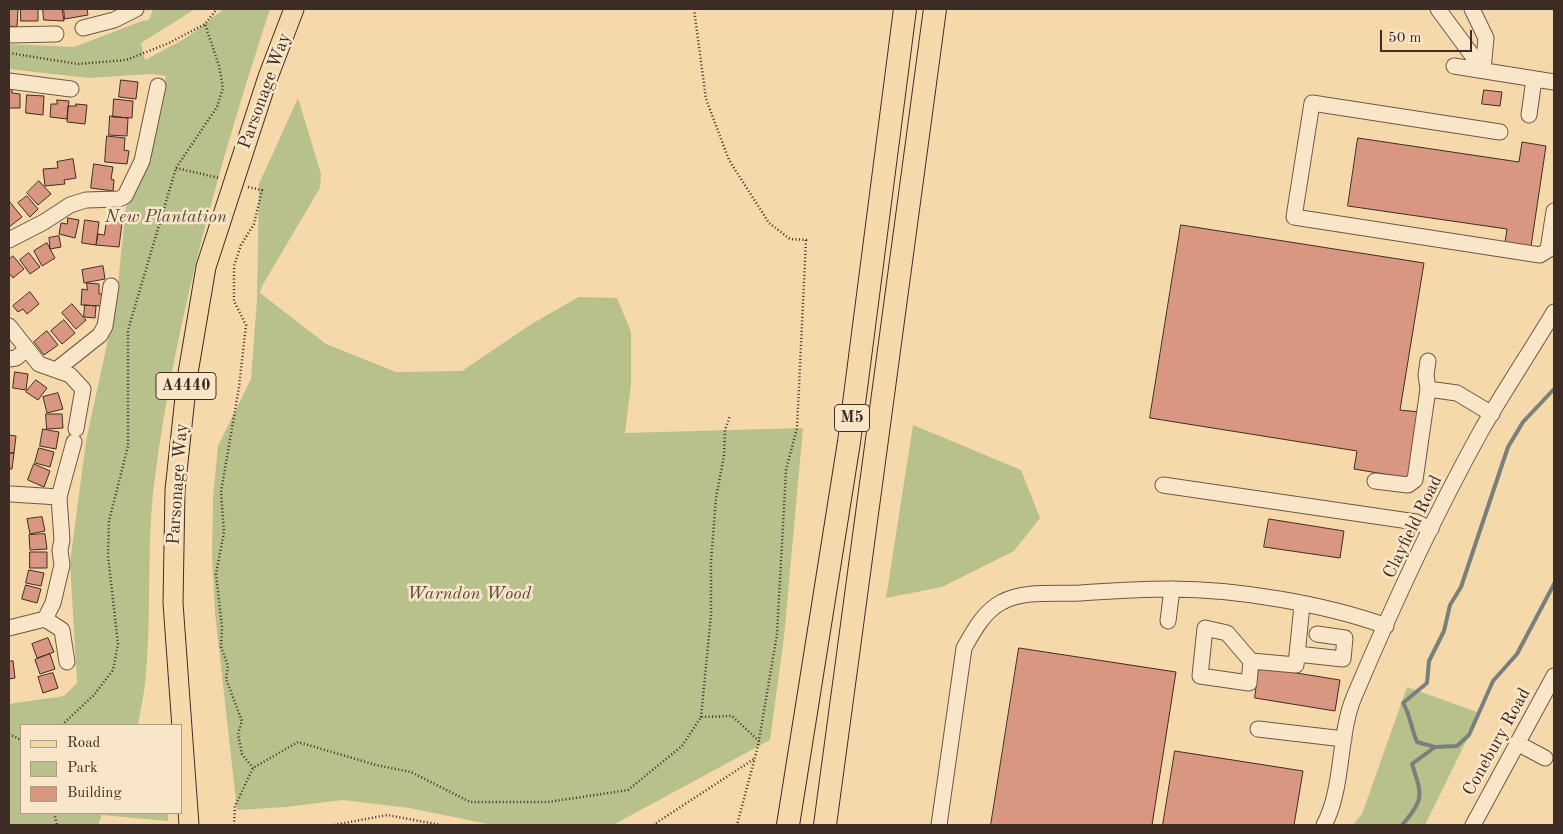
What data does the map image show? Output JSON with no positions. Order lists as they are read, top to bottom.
{
  "streets": {
    "highway": ["M5"],
    "main road": ["Parsonage Way", "A4440"],
    "street": ["Clayfield Road", "Conebury Road"]
  },
  "parks": ["New Plantation", "Warndon Wood"],
  "legend": ["Road", "Park", "Building"],
  "scale_bar": "50 m"
}
